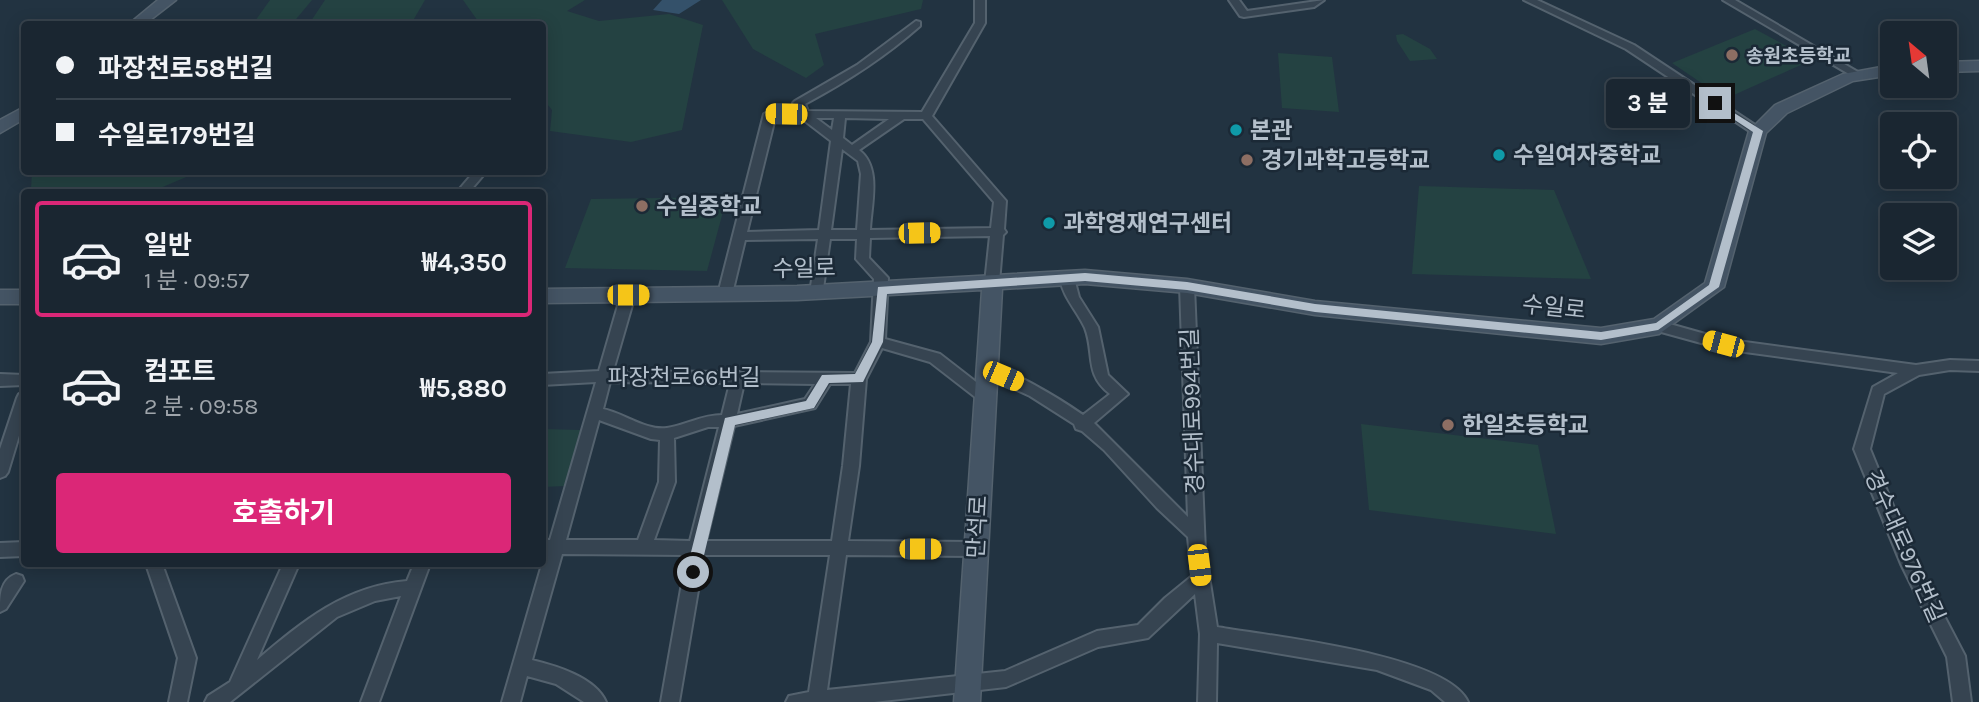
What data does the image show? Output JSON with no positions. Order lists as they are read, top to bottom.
{
  "streets": {
    "street": [
      "수일로",
      "파장천로66번길",
      "경수대로994번길",
      "만석로",
      "경수대로976번길"
    ]
  },
  "crossings": [
    ["수일로", "경수대로994번길"],
    ["수일로", "만석로"]
  ],
  "places": [
    "송원초등학교",
    "본관",
    "수일여자중학교",
    "경기과학고등학교",
    "수일중학교",
    "과학영재연구센터",
    "한일초등학교"
  ],
  "north": "top left",
  "page": {
    "banner": ["파장천로58번길", "수일로179번길"],
    "bubble": "3 분",
    "list": [
      {
        "name": "일반",
        "note": "1 분 · 09:57",
        "value": "₩4,350"
      },
      {
        "name": "컴포트",
        "note": "2 분 · 09:58",
        "value": "₩5,880"
      }
    ],
    "buttons": "호출하기"
  }
}
